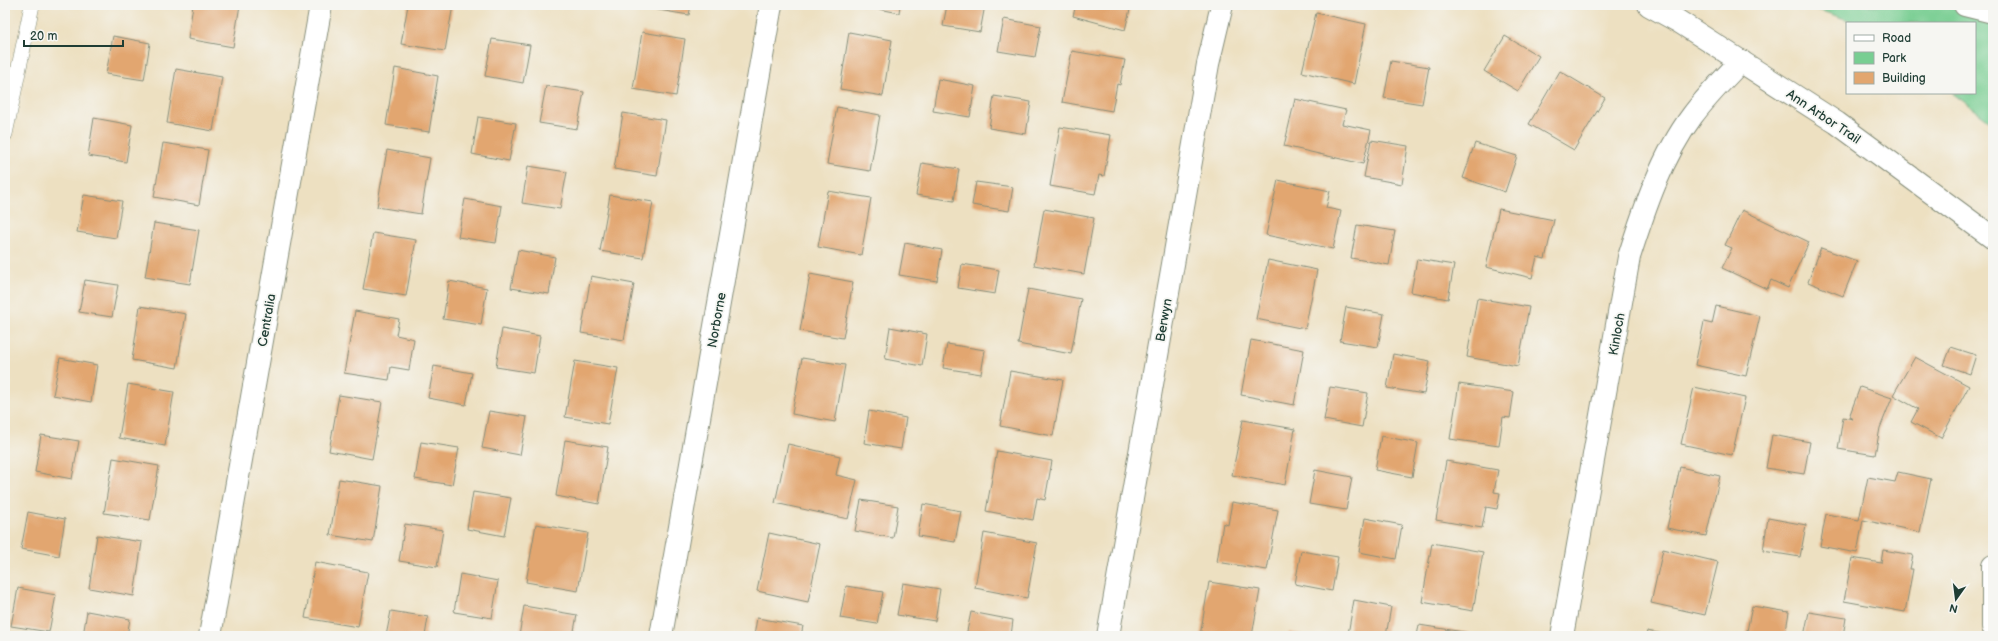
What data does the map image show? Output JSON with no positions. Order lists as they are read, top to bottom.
{
  "streets": {
    "street": [
      "Ann Arbor Trail",
      "Centralia",
      "Norborne",
      "Berwyn",
      "Kinloch"
    ]
  },
  "crossings": [
    ["Ann Arbor Trail", "Kinloch"]
  ],
  "legend": ["Road", "Park", "Building"],
  "scale_bar": "20 m",
  "north": "bottom"
}
